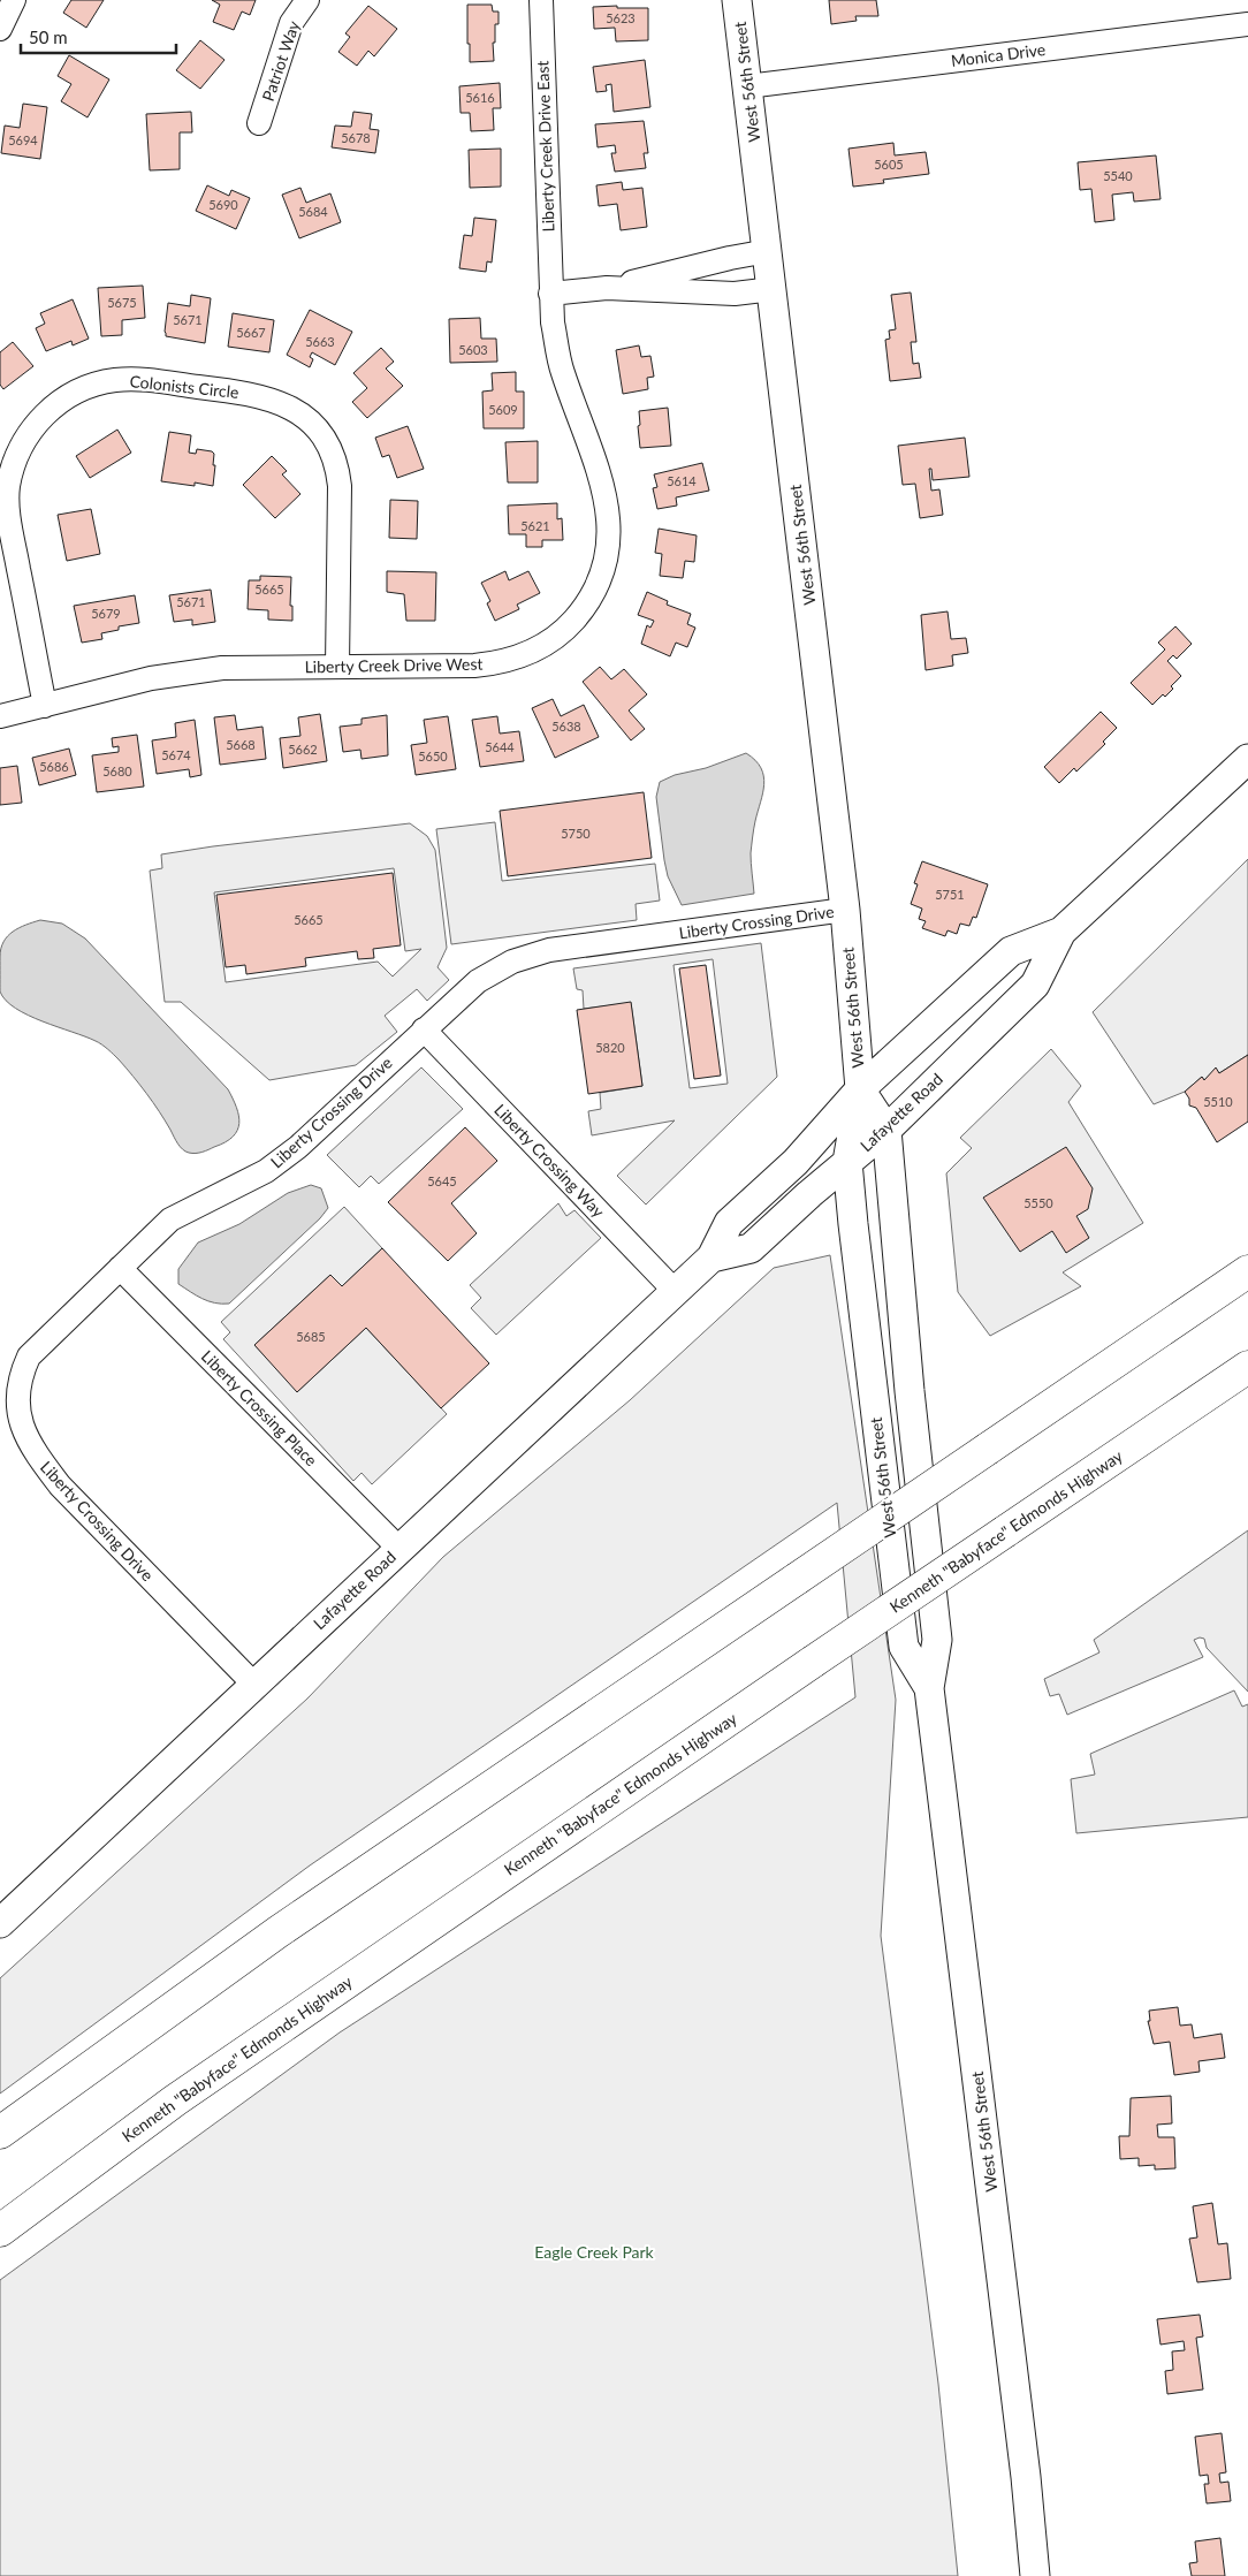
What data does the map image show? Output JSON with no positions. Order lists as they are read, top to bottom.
{
  "streets": {
    "highway": ["Kenneth \"Babyface\" Edmonds Highway"],
    "main road": ["West 56th Street", "Lafayette Road"],
    "street": [
      "Monica Drive",
      "Patriot Way",
      "Liberty Creek Drive East",
      "Colonists Circle",
      "Liberty Creek Drive West",
      "Liberty Crossing Drive",
      "Liberty Crossing Way",
      "Liberty Crossing Place"
    ]
  },
  "crossings": [
    ["Monica Drive", "West 56th Street"],
    ["West 56th Street", "Liberty Crossing Drive"],
    ["West 56th Street", "Lafayette Road"],
    ["Liberty Creek Drive East", "Liberty Creek Drive West"],
    ["Colonists Circle", "Liberty Creek Drive West"],
    ["Liberty Crossing Drive", "Lafayette Road"],
    ["Liberty Crossing Drive", "Liberty Crossing Way"],
    ["Liberty Crossing Drive", "Liberty Crossing Place"],
    ["Lafayette Road", "Liberty Crossing Way"],
    ["Lafayette Road", "Liberty Crossing Place"]
  ],
  "parks": ["Eagle Creek Park"],
  "house_numbers": [
    "5623",
    "5616",
    "5678",
    "5694",
    "5605",
    "5540",
    "5690",
    "5684",
    "5675",
    "5671",
    "5667",
    "5663",
    "5603",
    "5609",
    "5614",
    "5621",
    "5665",
    "5671",
    "5679",
    "5638",
    "5668",
    "5644",
    "5662",
    "5674",
    "5650",
    "5686",
    "5680",
    "5750",
    "5751",
    "5665",
    "5820",
    "5510",
    "5645",
    "5550",
    "5685"
  ],
  "scale_bar": "50 m"
}
